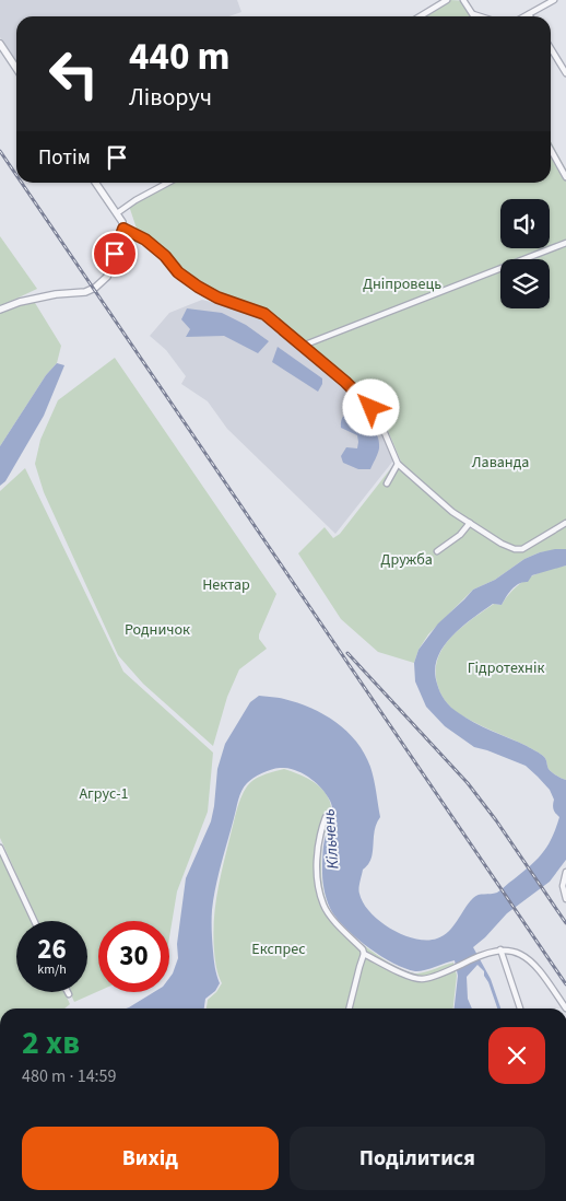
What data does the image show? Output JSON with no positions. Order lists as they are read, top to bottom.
{
  "water": ["Кільчень"],
  "parks": [
    "Дніпровець",
    "Лаванда",
    "Дружба",
    "Нектар",
    "Родничок",
    "Гідротехнік",
    "Агрус-1",
    "Експрес"
  ],
  "page": {
    "turn": ["440 m", "Ліворуч"],
    "then": "Потім",
    "speed": "26 km/h",
    "limit": "30",
    "heading": ["2 хв", "480 m · 14:59"],
    "buttons": ["Вихід", "Поділитися"]
  }
}
